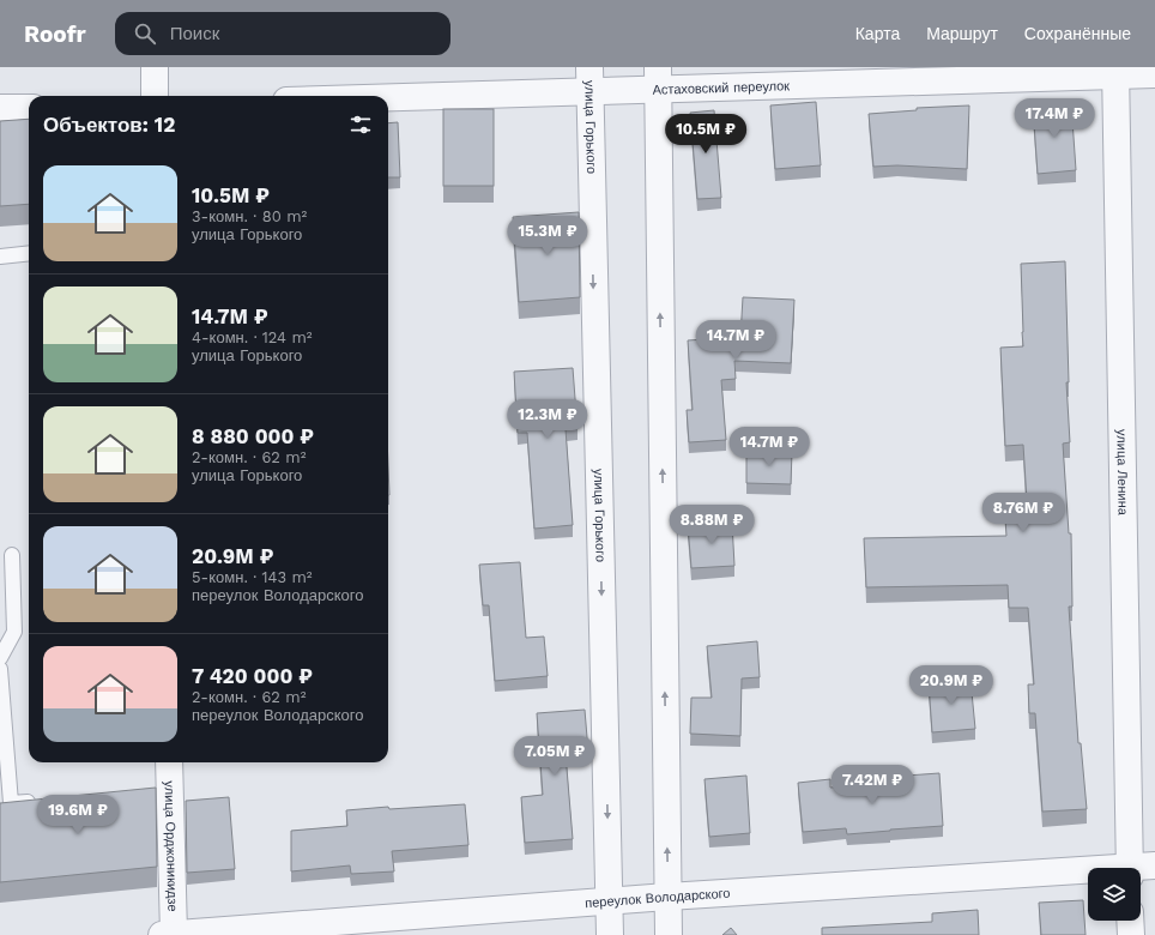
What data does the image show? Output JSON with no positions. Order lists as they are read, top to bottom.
{
  "streets": {
    "street": [
      "Астаховский переулок",
      "улица Горького",
      "улица Ленина",
      "улица Орджоникидзе",
      "переулок Володарского"
    ]
  },
  "crossings": [
    ["Астаховский переулок", "улица Горького"],
    ["Астаховский переулок", "улица Ленина"],
    ["улица Горького", "переулок Володарского"],
    ["улица Орджоникидзе", "переулок Володарского"]
  ],
  "page": {
    "header": "Roofr",
    "search": "Поиск",
    "nav": ["Карта", "Маршрут", "Сохранённые"],
    "heading": "Объектов: 12",
    "price": [
      "17.4M ₽",
      "10.5M ₽",
      "15.3M ₽",
      "14.7M ₽",
      "12.3M ₽",
      "14.7M ₽",
      "8.76M ₽",
      "8.88M ₽",
      "20.9M ₽",
      "7.05M ₽",
      "7.42M ₽",
      "19.6M ₽"
    ],
    "list": [
      {
        "name": "10.5M ₽",
        "note": "3-комн. · 80 m² · улица Горького"
      },
      {
        "name": "14.7M ₽",
        "note": "4-комн. · 124 m² · улица Горького"
      },
      {
        "name": "8 880 000 ₽",
        "note": "2-комн. · 62 m² · улица Горького"
      },
      {
        "name": "20.9M ₽",
        "note": "5-комн. · 143 m² · переулок Володарского"
      },
      {
        "name": "7 420 000 ₽",
        "note": "2-комн. · 62 m² · переулок Володарского"
      }
    ]
  }
}
